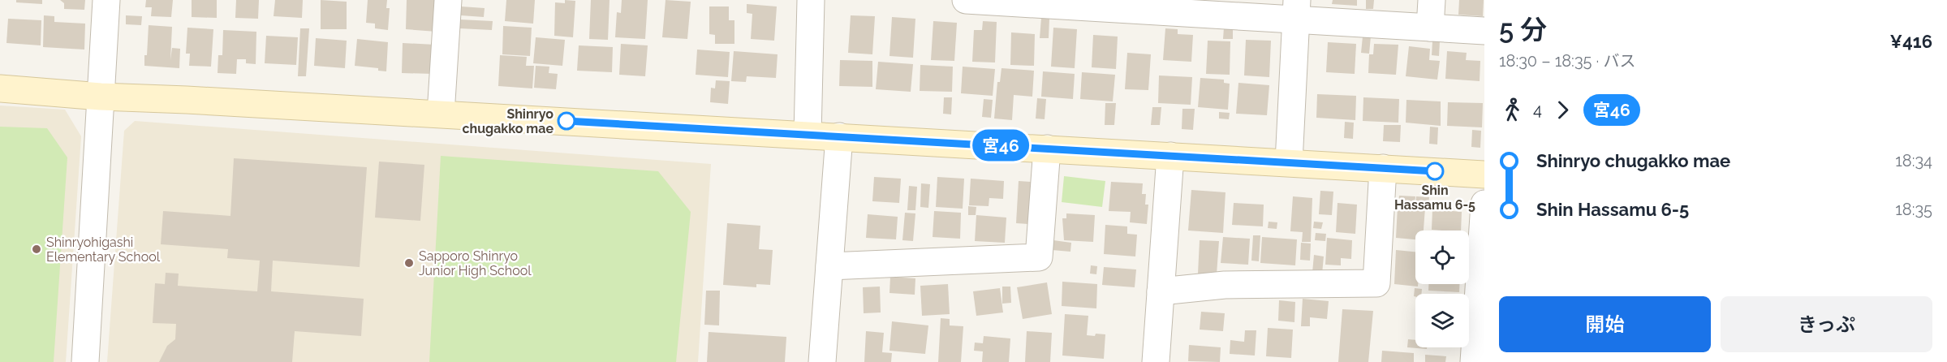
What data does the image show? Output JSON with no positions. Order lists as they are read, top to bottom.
{
  "places": [
    "Shinryo chugakko mae",
    "Shin Hassamu 6-5",
    "Shinryohigashi Elementary School",
    "Sapporo Shinryo Junior High School"
  ],
  "lines": ["bus line 宮46"],
  "page": {
    "on_map": "宮46",
    "heading": ["5 分", "18:30 – 18:35 · バス", "¥416"],
    "legs": ["4", "宮46"],
    "list": [
      {
        "name": "Shinryo chugakko mae",
        "value": "18:34"
      },
      {
        "name": "Shin Hassamu 6-5",
        "value": "18:35"
      }
    ],
    "buttons": ["開始", "きっぷ"]
  }
}
